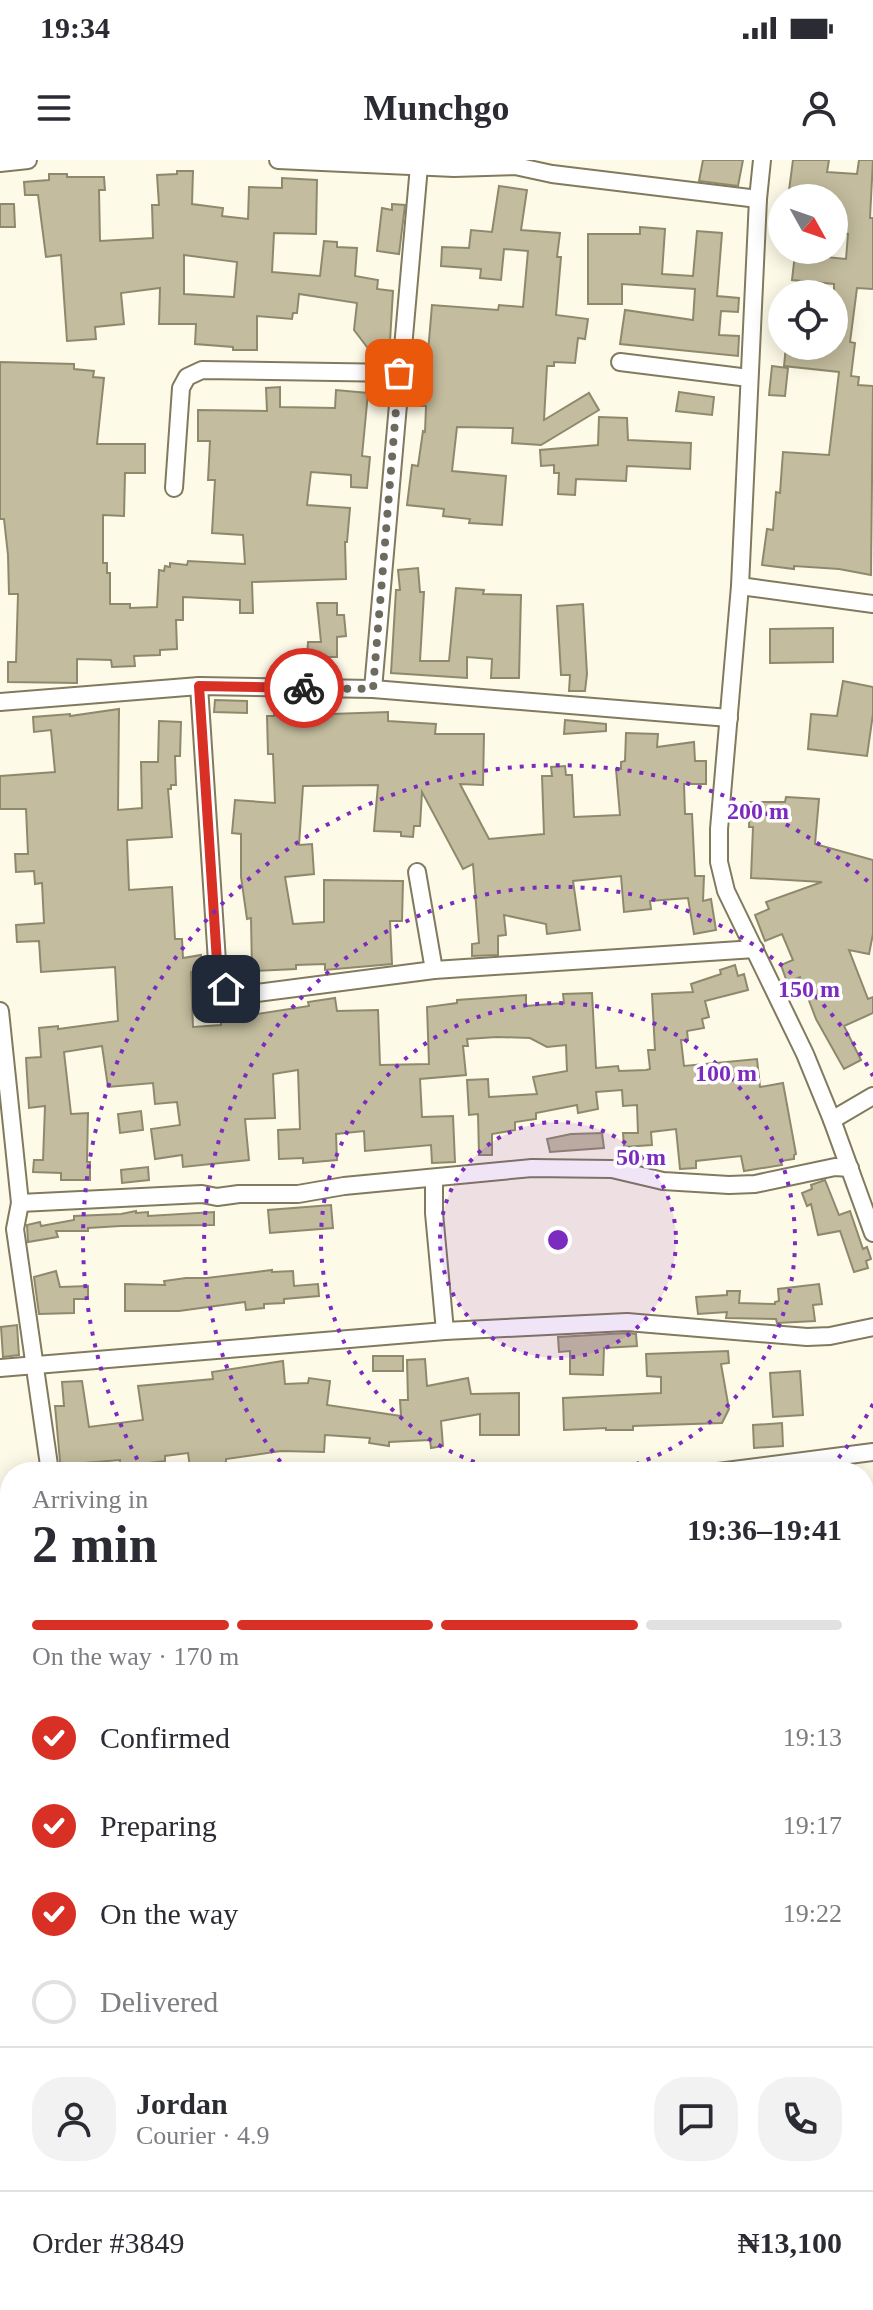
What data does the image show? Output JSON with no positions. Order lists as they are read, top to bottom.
{
  "north": "bottom right",
  "page": {
    "status": "19:34",
    "header": "Munchgo",
    "heading": ["2 min", "Arriving in", "19:36–19:41"],
    "panel": [
      "Jordan",
      "Courier · 4.9",
      "Order #3849",
      "₦13,100"
    ],
    "bar": "On the way · 170 m",
    "list": [
      ["Confirmed", "19:13"],
      ["Preparing", "19:17"],
      ["On the way", "19:22"],
      "Delivered"
    ]
  },
  "rings": [
    "200 m",
    "150 m",
    "100 m",
    "50 m"
  ]
}
